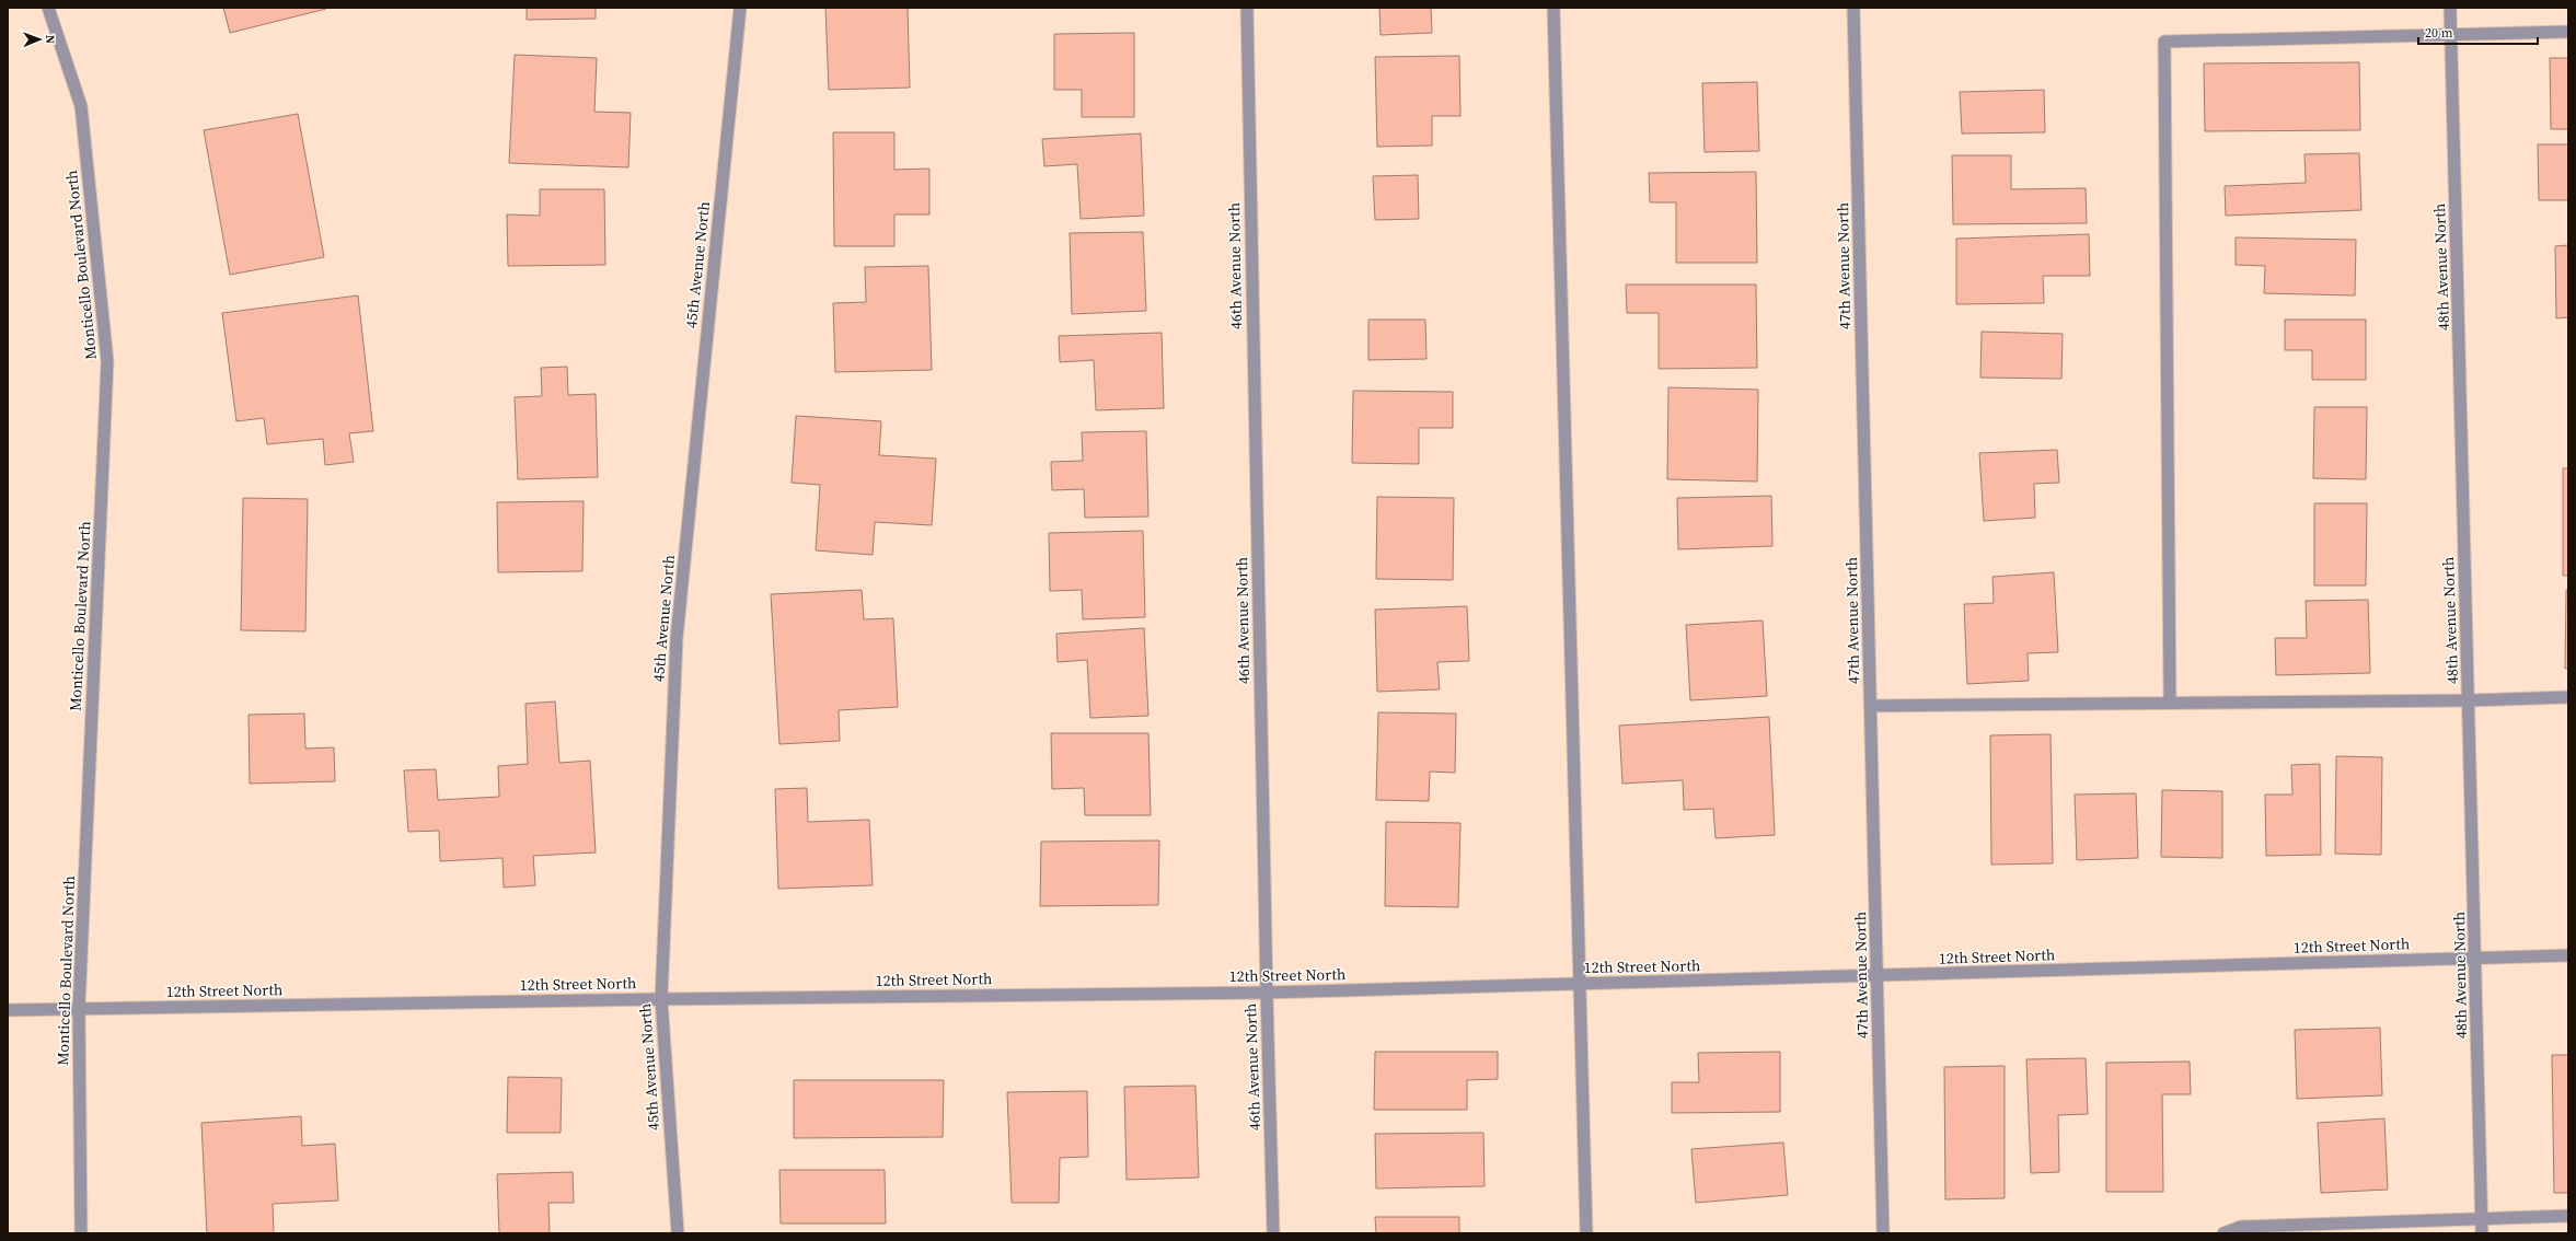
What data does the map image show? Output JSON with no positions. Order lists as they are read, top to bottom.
{
  "streets": {
    "street": [
      "Monticello Boulevard North",
      "45th Avenue North",
      "46th Avenue North",
      "47th Avenue North",
      "48th Avenue North",
      "12th Street North"
    ]
  },
  "crossings": [
    ["Monticello Boulevard North", "12th Street North"],
    ["45th Avenue North", "12th Street North"],
    ["46th Avenue North", "12th Street North"],
    ["47th Avenue North", "12th Street North"],
    ["48th Avenue North", "12th Street North"]
  ],
  "scale_bar": "20 m",
  "north": "right"
}
